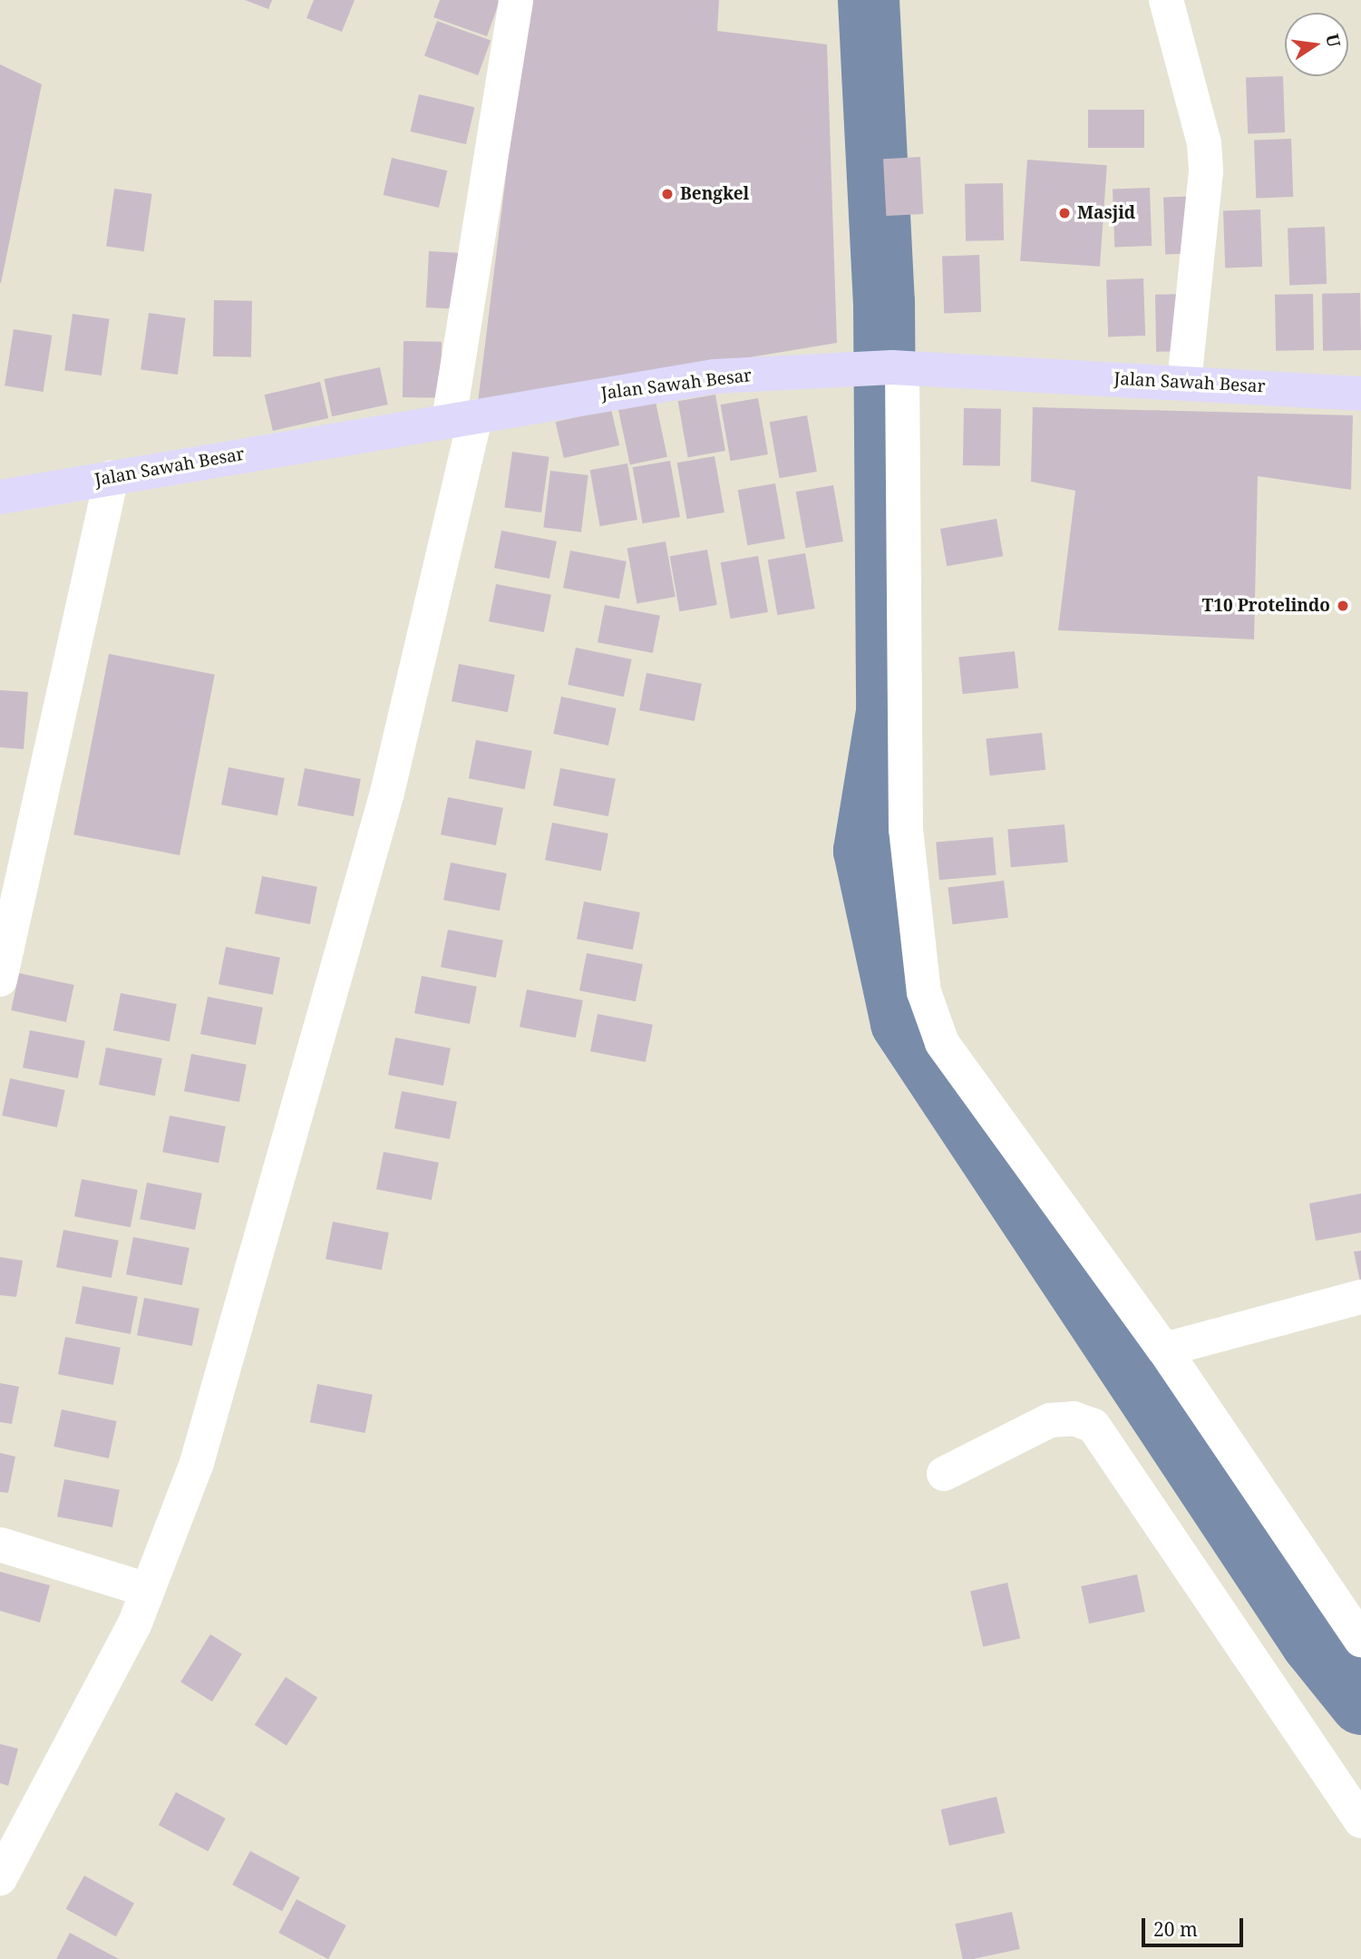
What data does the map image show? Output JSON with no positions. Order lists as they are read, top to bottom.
{
  "streets": {
    "main road": ["Jalan Sawah Besar"]
  },
  "places": ["Bengkel", "Masjid", "T10 Protelindo"],
  "scale_bar": "20 m",
  "north": "right"
}
